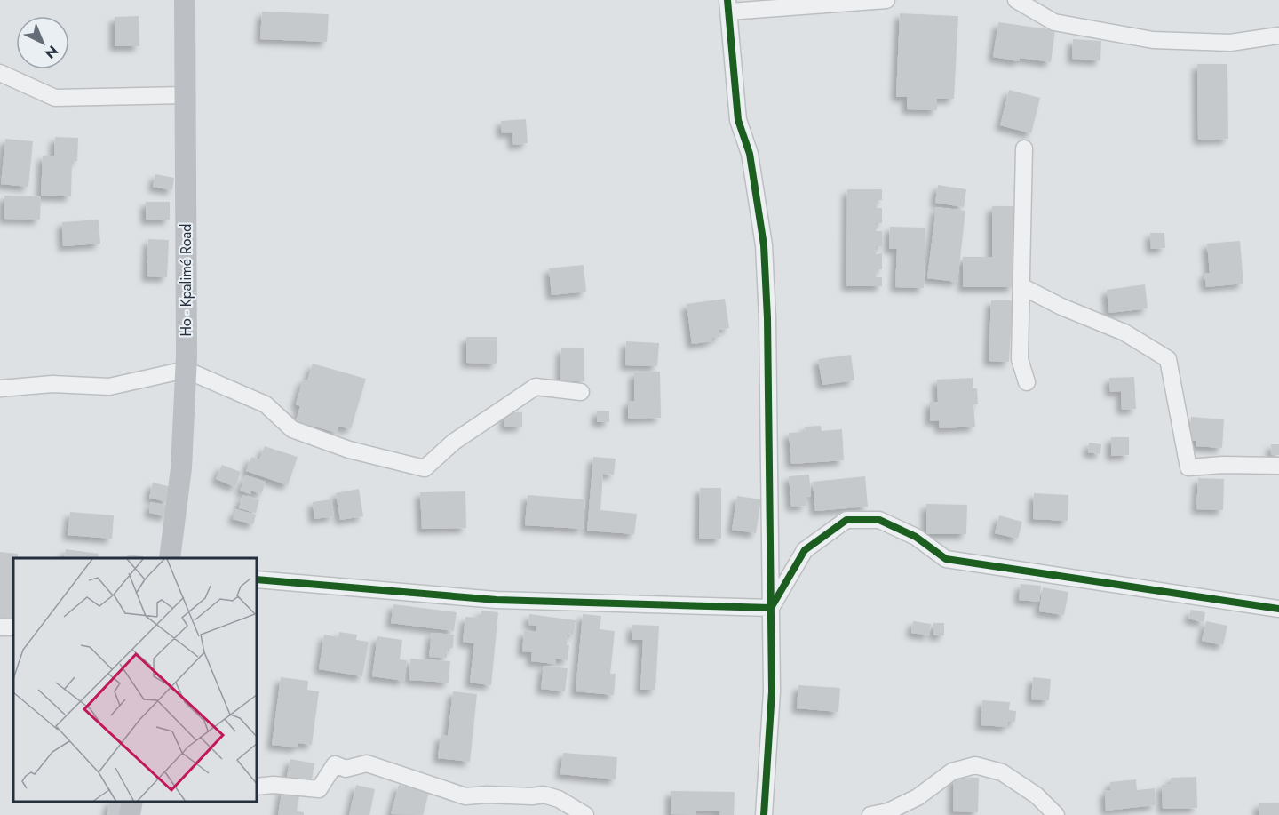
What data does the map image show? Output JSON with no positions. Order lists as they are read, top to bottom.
{
  "streets": {
    "main road": ["Ho - Kpalimé Road"]
  },
  "north": "bottom right"
}
